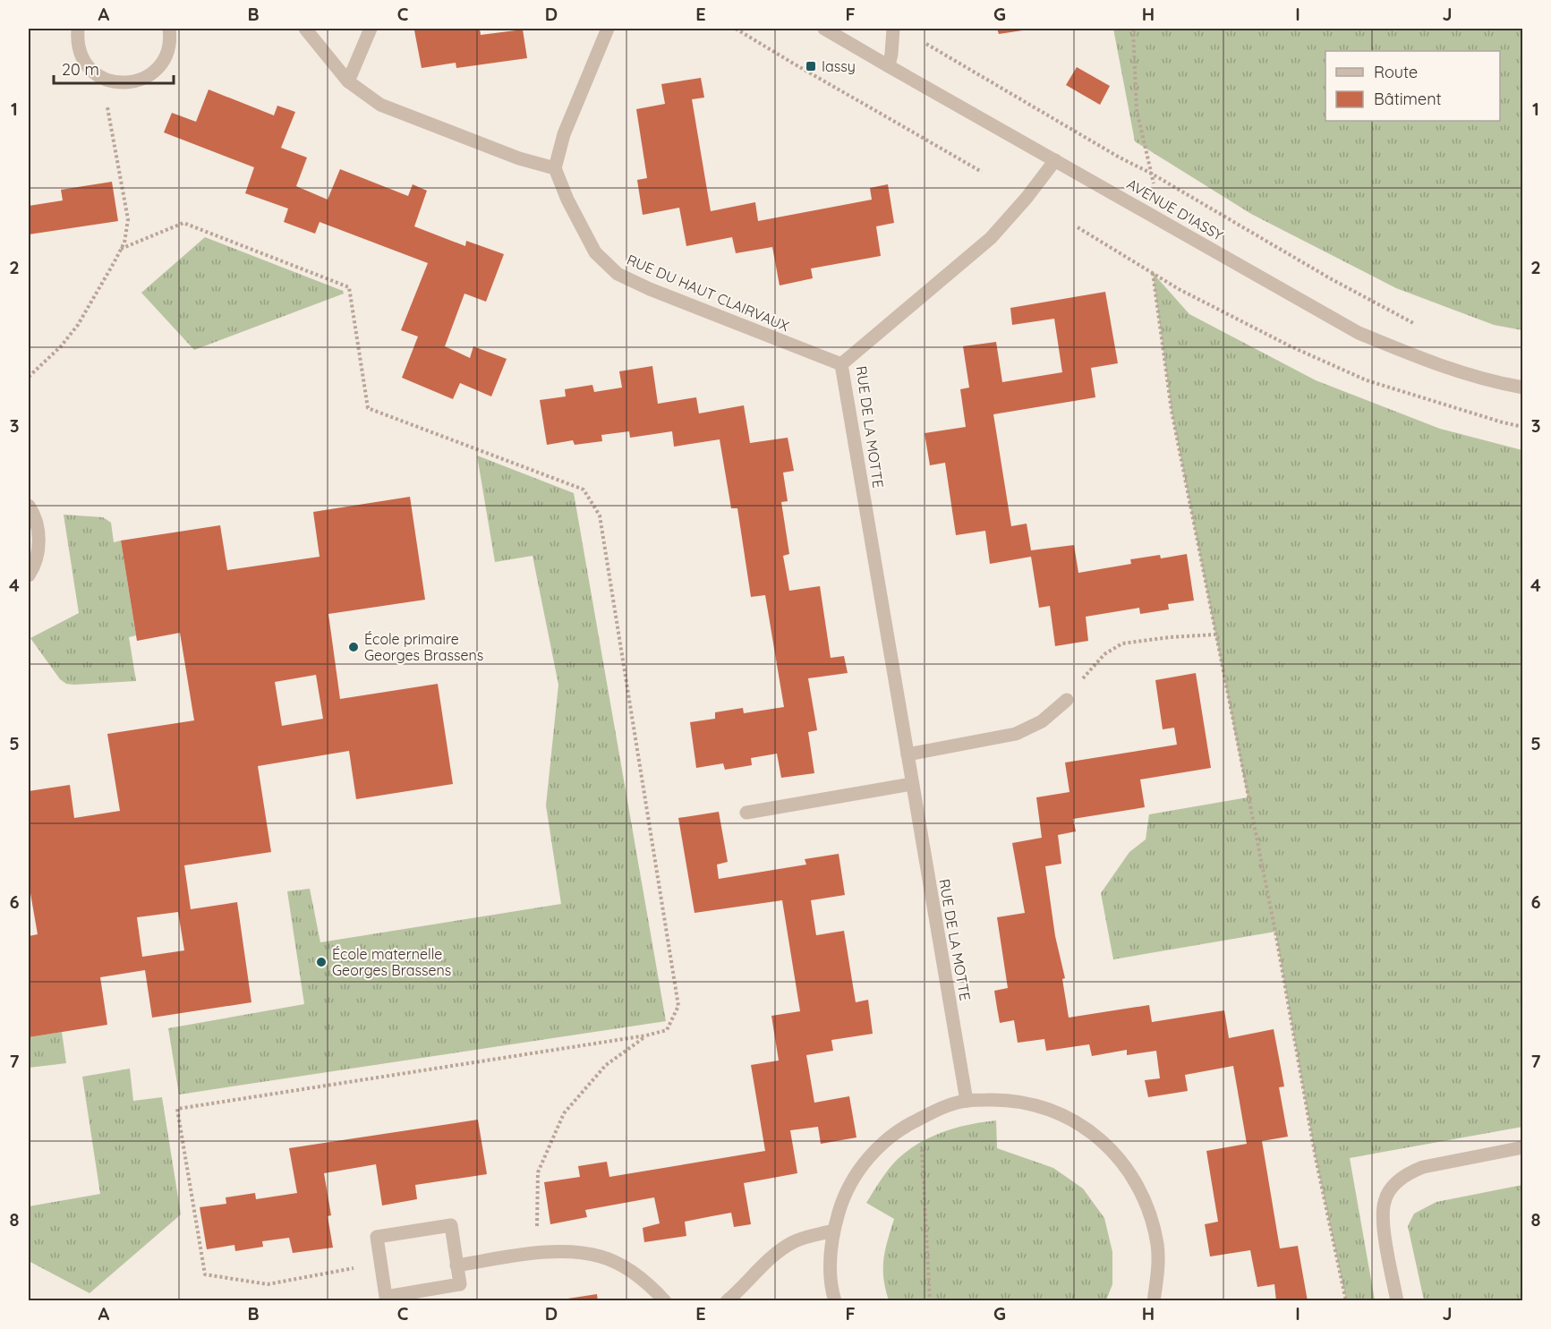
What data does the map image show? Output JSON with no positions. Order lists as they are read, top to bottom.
{
  "streets": {
    "street": ["AVENUE D'IASSY", "RUE DU HAUT CLAIRVAUX", "RUE DE LA MOTTE"]
  },
  "crossings": [
    ["AVENUE D'IASSY", "RUE DE LA MOTTE"],
    ["RUE DU HAUT CLAIRVAUX", "RUE DE LA MOTTE"]
  ],
  "places": {
    "transit": ["Iassy"],
    "other": ["École primaire Georges Brassens", "École maternelle Georges Brassens"]
  },
  "legend": ["Route", "Bâtiment"],
  "scale_bar": "20 m",
  "grid": {
    "columns": [
      "A",
      "B",
      "C",
      "D",
      "E",
      "F",
      "G",
      "H",
      "I",
      "J"
    ],
    "rows": [
      "1",
      "2",
      "3",
      "4",
      "5",
      "6",
      "7",
      "8"
    ]
  }
}
